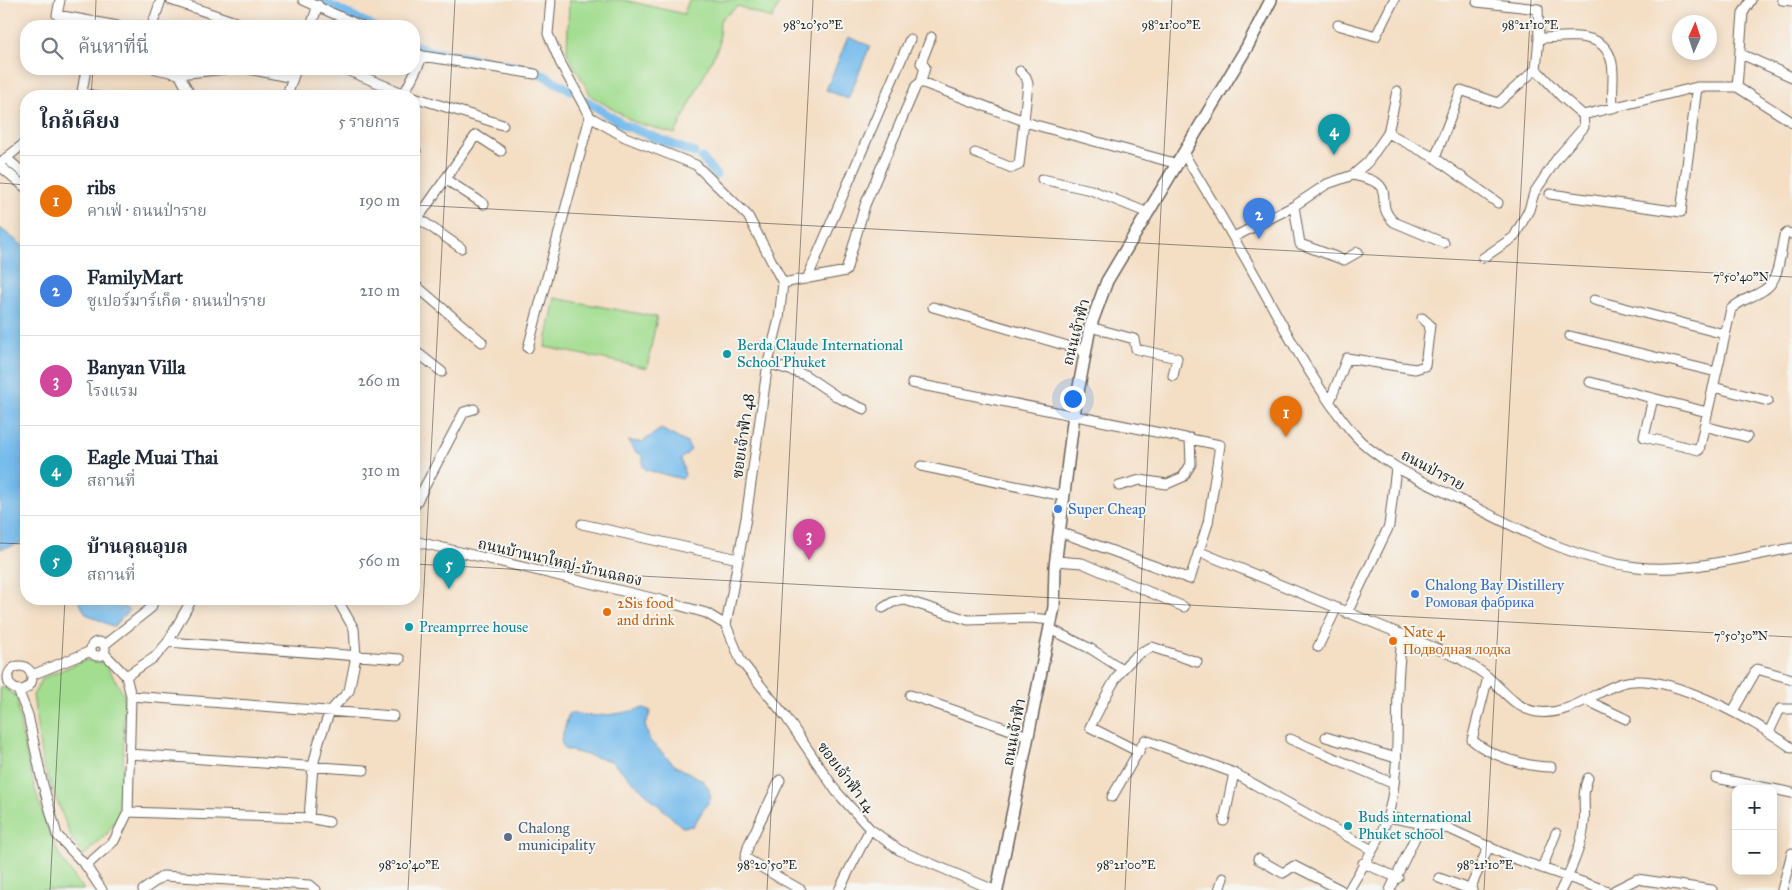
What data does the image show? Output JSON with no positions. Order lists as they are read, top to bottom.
{
  "streets": {
    "main road": ["ถนนเจ้าฟ้า"],
    "street": [
      "ซอยเจ้าฟ้า 48",
      "ถนนป่าราย",
      "ถนนบ้านนาใหญ่-บ้านฉลอง",
      "ซอยเจ้าฟ้า 14"
    ]
  },
  "crossings": [
    ["ถนนเจ้าฟ้า", "ถนนป่าราย"],
    ["ถนนเจ้าฟ้า", "ซอยเจ้าฟ้า 14"],
    ["ซอยเจ้าฟ้า 48", "ถนนบ้านนาใหญ่-บ้านฉลอง"],
    ["ซอยเจ้าฟ้า 48", "ซอยเจ้าฟ้า 14"],
    ["ถนนบ้านนาใหญ่-บ้านฉลอง", "ซอยเจ้าฟ้า 14"]
  ],
  "places": [
    "Berda Claude International School Phuket",
    "Super Cheap",
    "Chalong Bay Distillery Ромовая фабрика",
    "2Sis food and drink",
    "Preamprree house",
    "Nate 4 Подводная лодка",
    "Buds international Phuket school",
    "Chalong municipality"
  ],
  "north": "top",
  "page": {
    "search": "ค้นหาที่นี่",
    "heading": ["ใกล้เคียง", "5 รายการ"],
    "pins": [
      "4",
      "2",
      "1",
      "3",
      "5"
    ],
    "list": [
      {
        "mark": "1",
        "name": "ribs",
        "note": "คาเฟ่ · ถนนป่าราย",
        "value": "190 m"
      },
      {
        "mark": "2",
        "name": "FamilyMart",
        "note": "ซูเปอร์มาร์เก็ต · ถนนป่าราย",
        "value": "210 m"
      },
      {
        "mark": "3",
        "name": "Banyan Villa",
        "note": "โรงแรม",
        "value": "260 m"
      },
      {
        "mark": "4",
        "name": "Eagle Muai Thai",
        "note": "สถานที่",
        "value": "310 m"
      },
      {
        "mark": "5",
        "name": "บ้านคุณอุบล",
        "note": "สถานที่",
        "value": "560 m"
      }
    ],
    "map_buttons": ["+", "−"]
  },
  "coordinates": [
    "98°20'50\"E",
    "98°21'00\"E",
    "98°21'10\"E",
    "7°50'40\"N",
    "7°50'30\"N",
    "98°20'40\"E"
  ]
}
